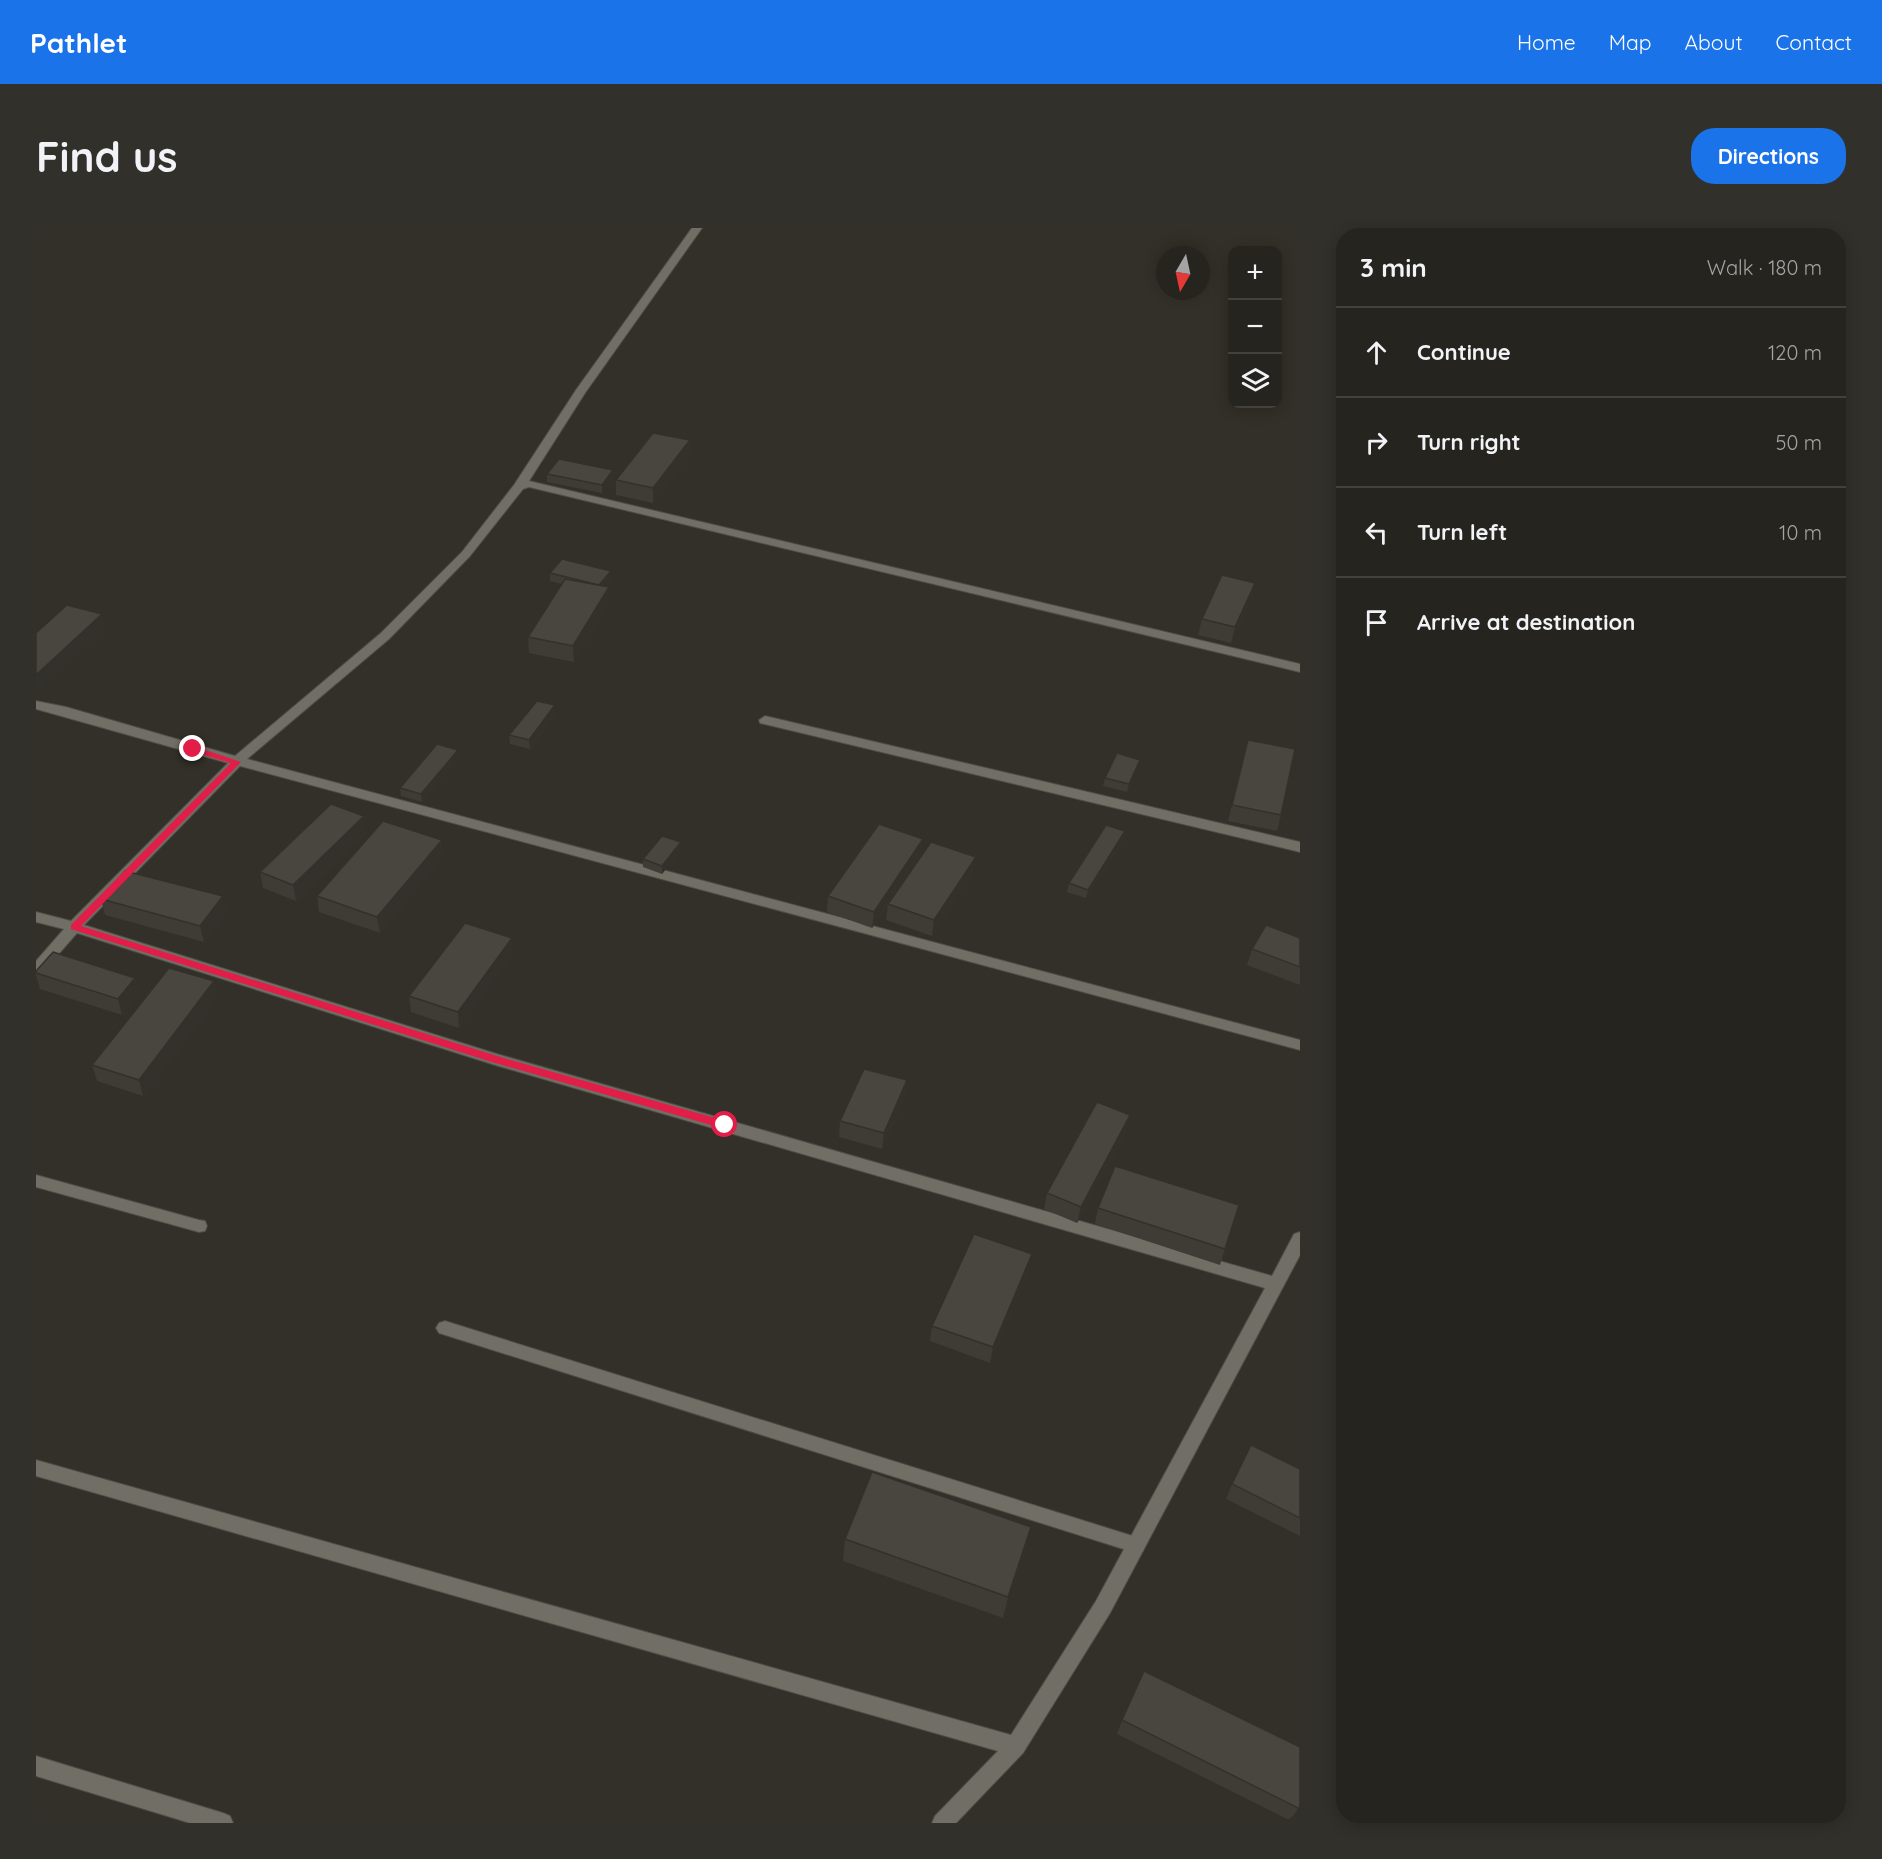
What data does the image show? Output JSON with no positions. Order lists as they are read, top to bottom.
{
  "north": "bottom",
  "page": {
    "header": "Pathlet",
    "nav": [
      "Home",
      "Map",
      "About",
      "Contact"
    ],
    "buttons": "Directions",
    "title": "Find us",
    "heading": ["3 min", "Walk · 180 m"],
    "map_buttons": ["+", "−"],
    "list": [
      ["Continue", "120 m"],
      ["Turn right", "50 m"],
      ["Turn left", "10 m"],
      "Arrive at destination"
    ]
  }
}
